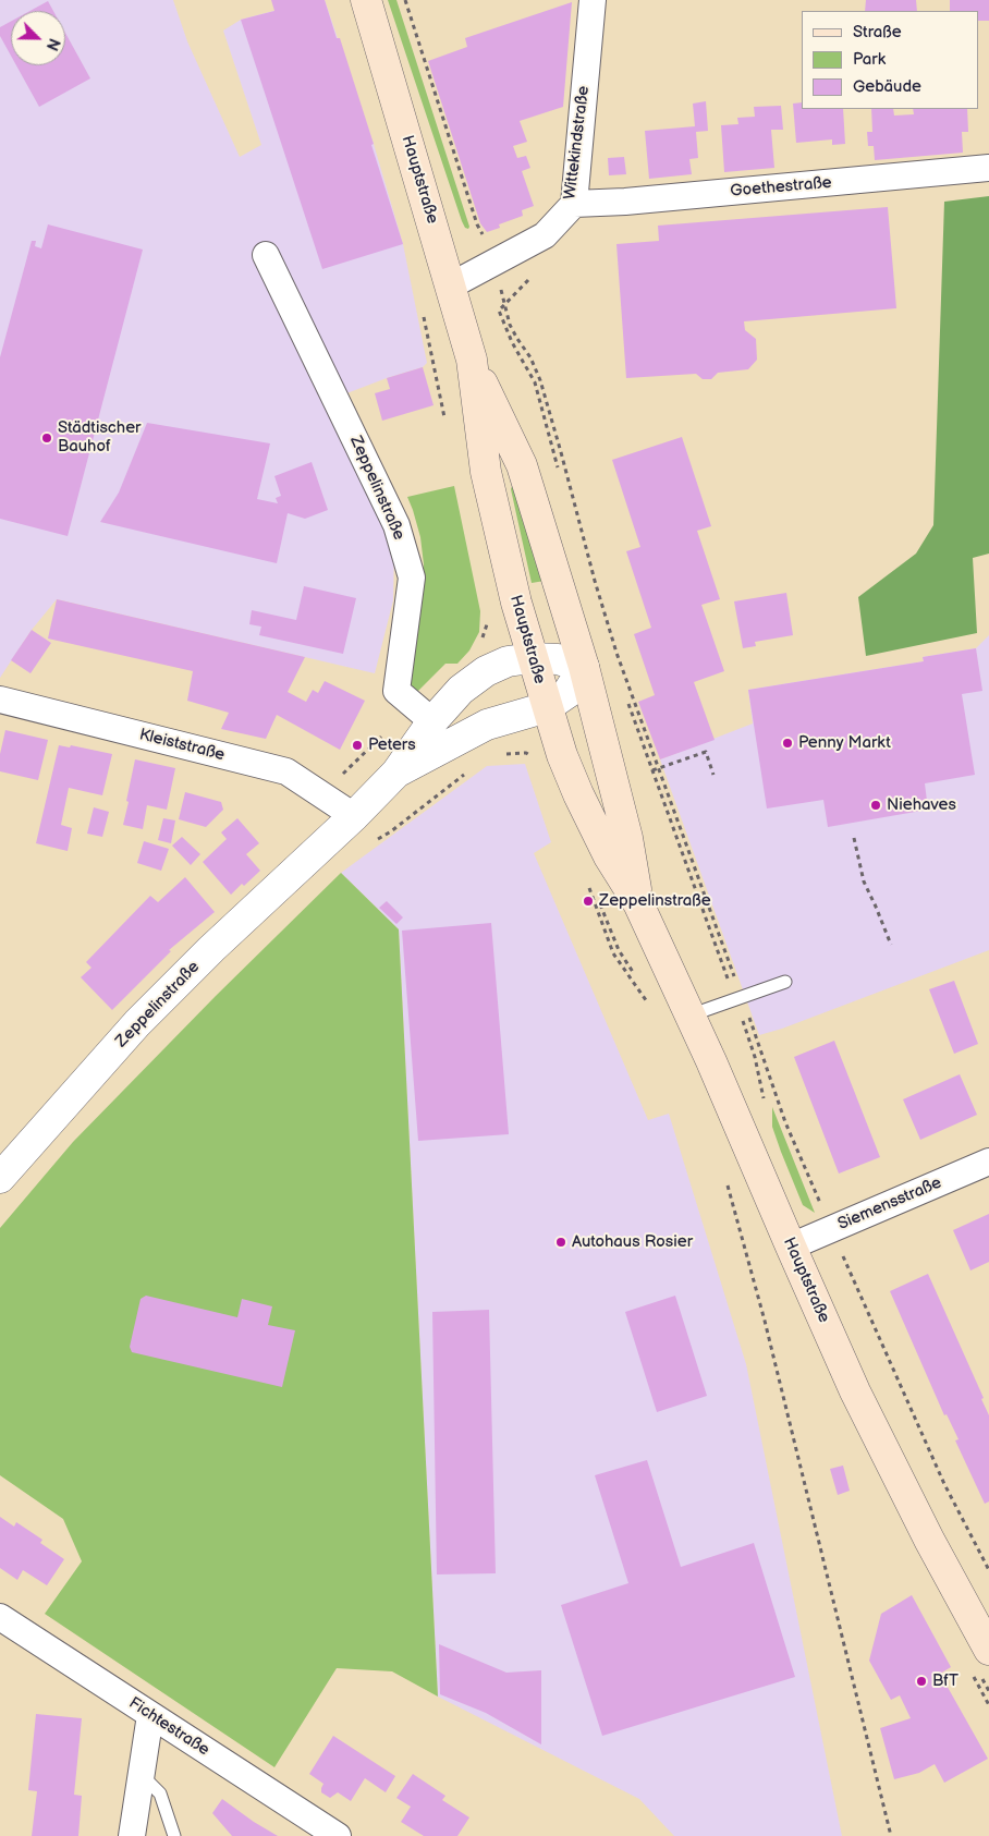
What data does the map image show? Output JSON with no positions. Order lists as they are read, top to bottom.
{
  "streets": {
    "main road": ["Hauptstraße"],
    "street": [
      "Wittekindstraße",
      "Goethestraße",
      "Zeppelinstraße",
      "Kleiststraße",
      "Siemensstraße",
      "Fichtestraße"
    ]
  },
  "crossings": [
    ["Wittekindstraße", "Hauptstraße"],
    ["Wittekindstraße", "Goethestraße"],
    ["Hauptstraße", "Zeppelinstraße"],
    ["Hauptstraße", "Siemensstraße"],
    ["Zeppelinstraße", "Kleiststraße"]
  ],
  "places": [
    "Städtischer Bauhof",
    "Penny Markt",
    "Peters",
    "Niehaves",
    "Zeppelinstraße",
    "Autohaus Rosier",
    "BfT"
  ],
  "legend": ["Straße", "Park", "Gebäude"],
  "north": "bottom right"
}
